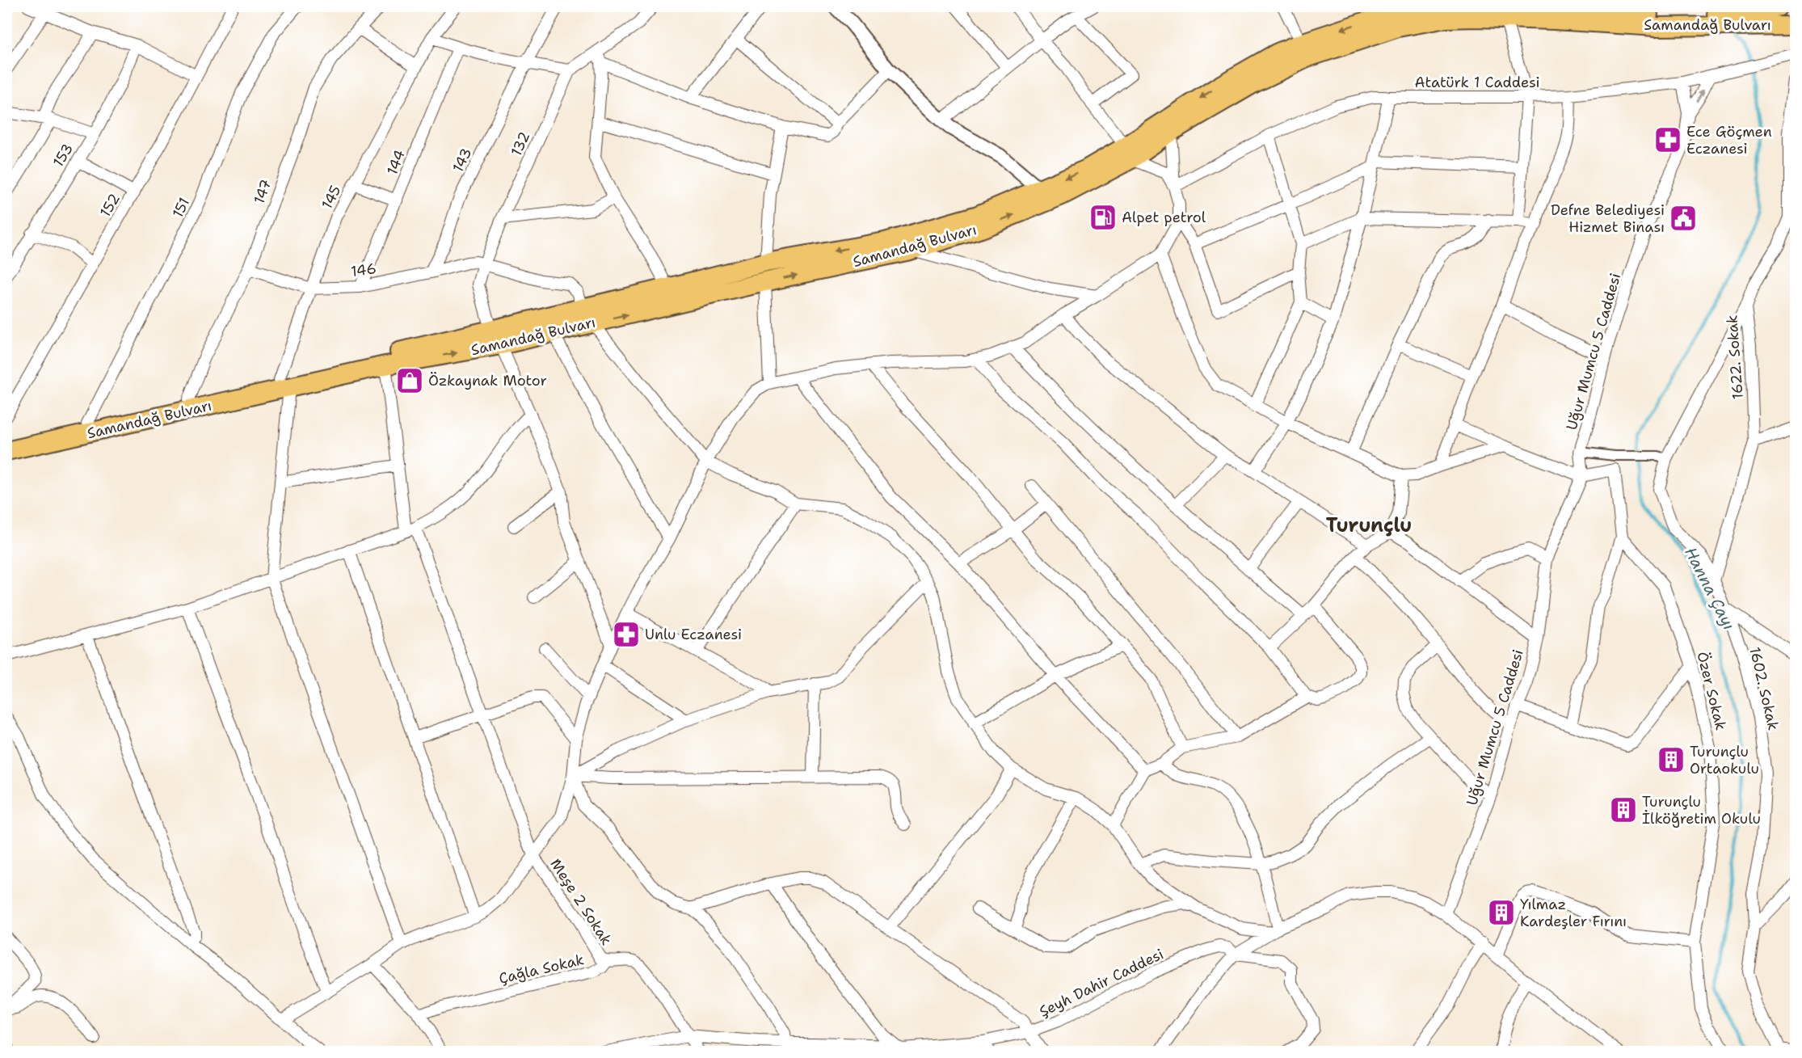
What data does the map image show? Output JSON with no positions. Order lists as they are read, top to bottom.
{
  "streets": {
    "highway": ["Samandağ Bulvarı"],
    "street": [
      "Atatürk 1 Caddesi",
      "132",
      "153",
      "143",
      "144",
      "147",
      "145",
      "152",
      "151",
      "146",
      "Uğur Mumcu 5 Caddesi",
      "1622. Sokak",
      "1602. Sokak",
      "Özer Sokak",
      "Meşe 2 Sokak",
      "Çağla Sokak",
      "Şeyh Dahir Caddesi"
    ]
  },
  "crossings": [
    ["Samandağ Bulvarı", "132"],
    ["Samandağ Bulvarı", "147"],
    ["Samandağ Bulvarı", "145"],
    ["Samandağ Bulvarı", "151"],
    ["Samandağ Bulvarı", "146"],
    ["Samandağ Bulvarı", "Meşe 2 Sokak"],
    ["Atatürk 1 Caddesi", "Uğur Mumcu 5 Caddesi"],
    ["132", "146"],
    ["143", "146"],
    ["144", "146"],
    ["147", "146"],
    ["145", "146"],
    ["1622. Sokak", "1602. Sokak"],
    ["Meşe 2 Sokak", "Çağla Sokak"]
  ],
  "districts": ["Turunçlu"],
  "water": ["Hanna Çayı"],
  "places": {
    "pharmacy": ["Ece Göçmen Eczanesi", "Unlu Eczanesi"],
    "fuel station": ["Alpet petrol"],
    "public building": ["Defne Belediyesi Hizmet Binası"],
    "shop": ["Özkaynak Motor"],
    "building": ["Turunçlu Ortaokulu", "Turunçlu İlköğretim Okulu", "Yılmaz Kardeşler Fırını"]
  }
}
